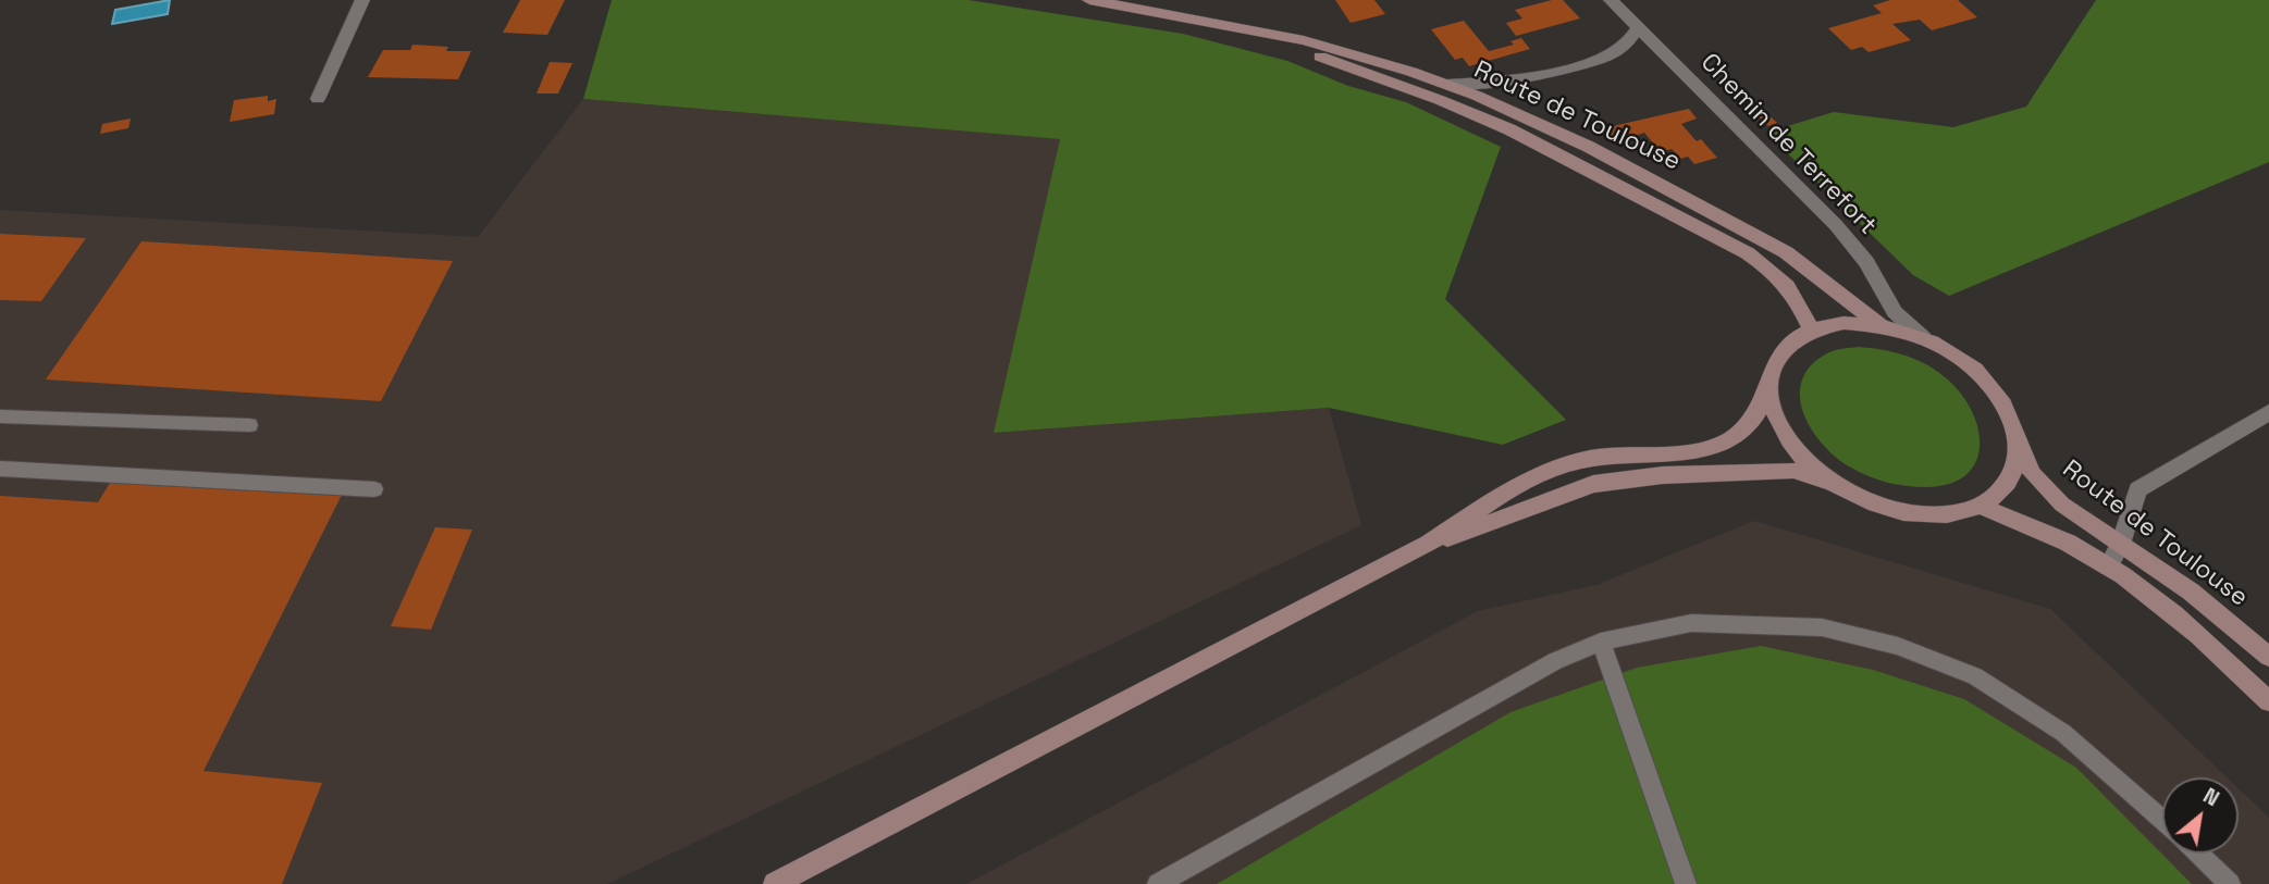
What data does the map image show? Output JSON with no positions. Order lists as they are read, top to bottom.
{
  "streets": {
    "main road": ["Route de Toulouse"],
    "street": ["Chemin de Terrefort"]
  },
  "crossings": [
    ["Route de Toulouse", "Chemin de Terrefort"]
  ],
  "north": "top right"
}
